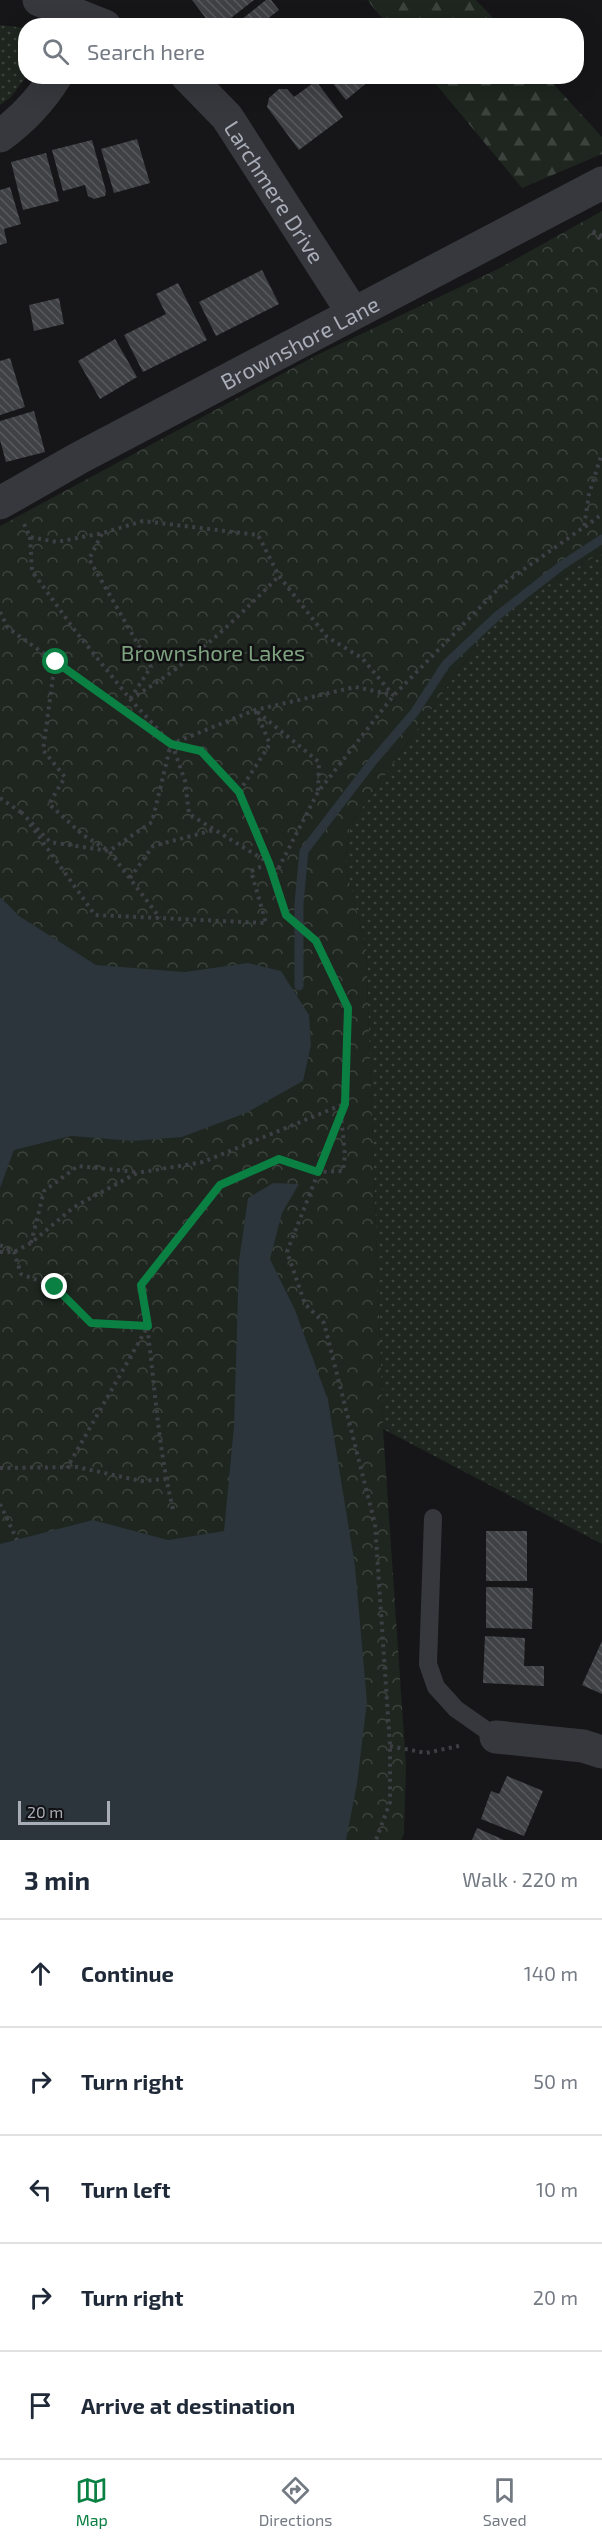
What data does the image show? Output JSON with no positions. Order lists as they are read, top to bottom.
{
  "streets": {
    "street": ["Larchmere Drive", "Brownshore Lane"]
  },
  "crossings": [
    ["Larchmere Drive", "Brownshore Lane"]
  ],
  "parks": ["Brownshore Lakes"],
  "scale_bar": "20 m",
  "page": {
    "search": "Search here",
    "scale": "20 m",
    "heading": ["3 min", "Walk · 220 m"],
    "list": [
      ["Continue", "140 m"],
      ["Turn right", "50 m"],
      ["Turn left", "10 m"],
      ["Turn right", "20 m"],
      "Arrive at destination"
    ],
    "nav": ["Map", "Directions", "Saved"]
  }
}
